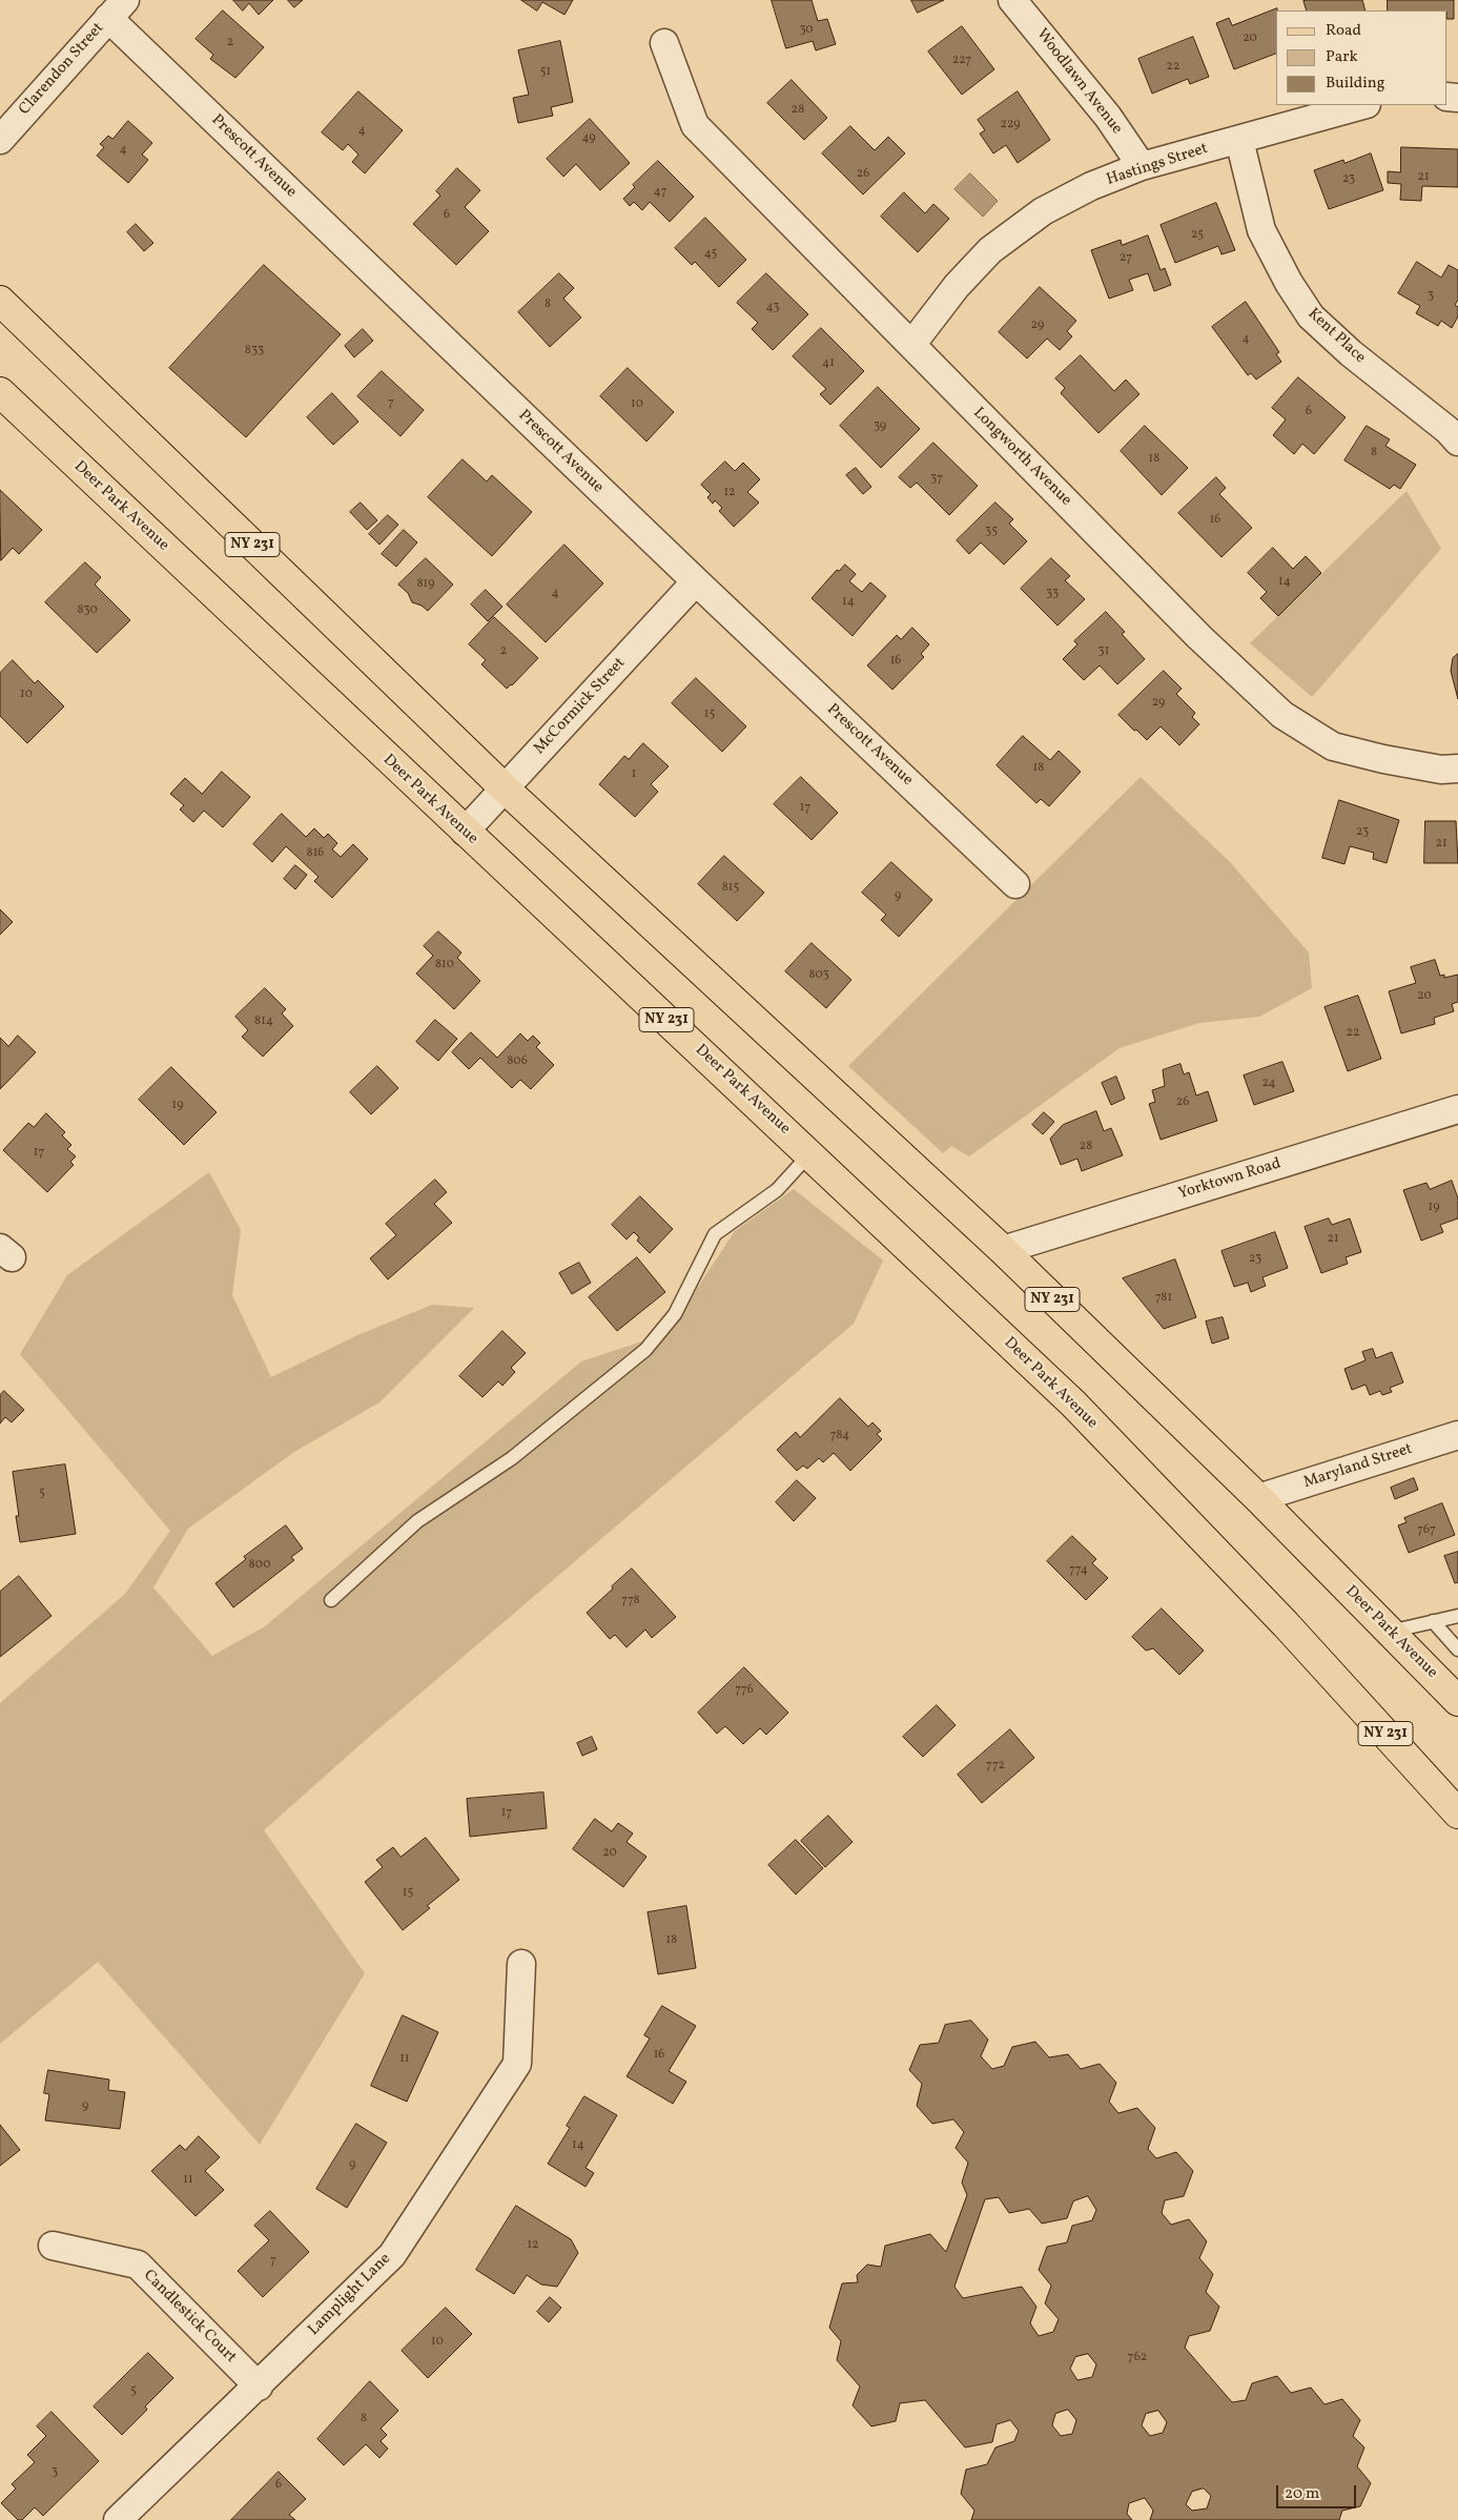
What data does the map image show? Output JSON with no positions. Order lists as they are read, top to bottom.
{
  "streets": {
    "main road": ["Deer Park Avenue", "NY 231"],
    "street": [
      "Clarendon Street",
      "Woodlawn Avenue",
      "Prescott Avenue",
      "Hastings Street",
      "Kent Place",
      "Longworth Avenue",
      "McCormick Street",
      "Yorktown Road",
      "Maryland Street",
      "Lamplight Lane",
      "Candlestick Court"
    ]
  },
  "crossings": [
    ["Clarendon Street", "Prescott Avenue"],
    ["Woodlawn Avenue", "Hastings Street"],
    ["Prescott Avenue", "McCormick Street"],
    ["Hastings Street", "Kent Place"],
    ["Hastings Street", "Longworth Avenue"],
    ["Deer Park Avenue", "McCormick Street"],
    ["Deer Park Avenue", "Yorktown Road"],
    ["Deer Park Avenue", "Maryland Street"],
    ["Lamplight Lane", "Candlestick Court"]
  ],
  "house_numbers": [
    "30",
    "20",
    "2",
    "227",
    "22",
    "51",
    "28",
    "229",
    "4",
    "49",
    "4",
    "26",
    "21",
    "23",
    "47",
    "6",
    "25",
    "45",
    "27",
    "3",
    "8",
    "43",
    "29",
    "4",
    "833",
    "41",
    "7",
    "10",
    "6",
    "39",
    "8",
    "18",
    "37",
    "12",
    "16",
    "35",
    "14",
    "819",
    "4",
    "33",
    "14",
    "830",
    "2",
    "31",
    "16",
    "10",
    "29",
    "15",
    "18",
    "1",
    "17",
    "23",
    "21",
    "816",
    "815",
    "9",
    "810",
    "803",
    "20",
    "814",
    "22",
    "806",
    "24",
    "26",
    "19",
    "28",
    "17",
    "19",
    "21",
    "23",
    "781",
    "784",
    "5",
    "767",
    "800",
    "774",
    "778",
    "776",
    "772",
    "17",
    "20",
    "15",
    "18",
    "16",
    "11",
    "9",
    "14",
    "9",
    "11",
    "12",
    "7",
    "10",
    "762",
    "5",
    "8",
    "3",
    "6"
  ],
  "legend": ["Road", "Park", "Building"],
  "scale_bar": "20 m"
}
